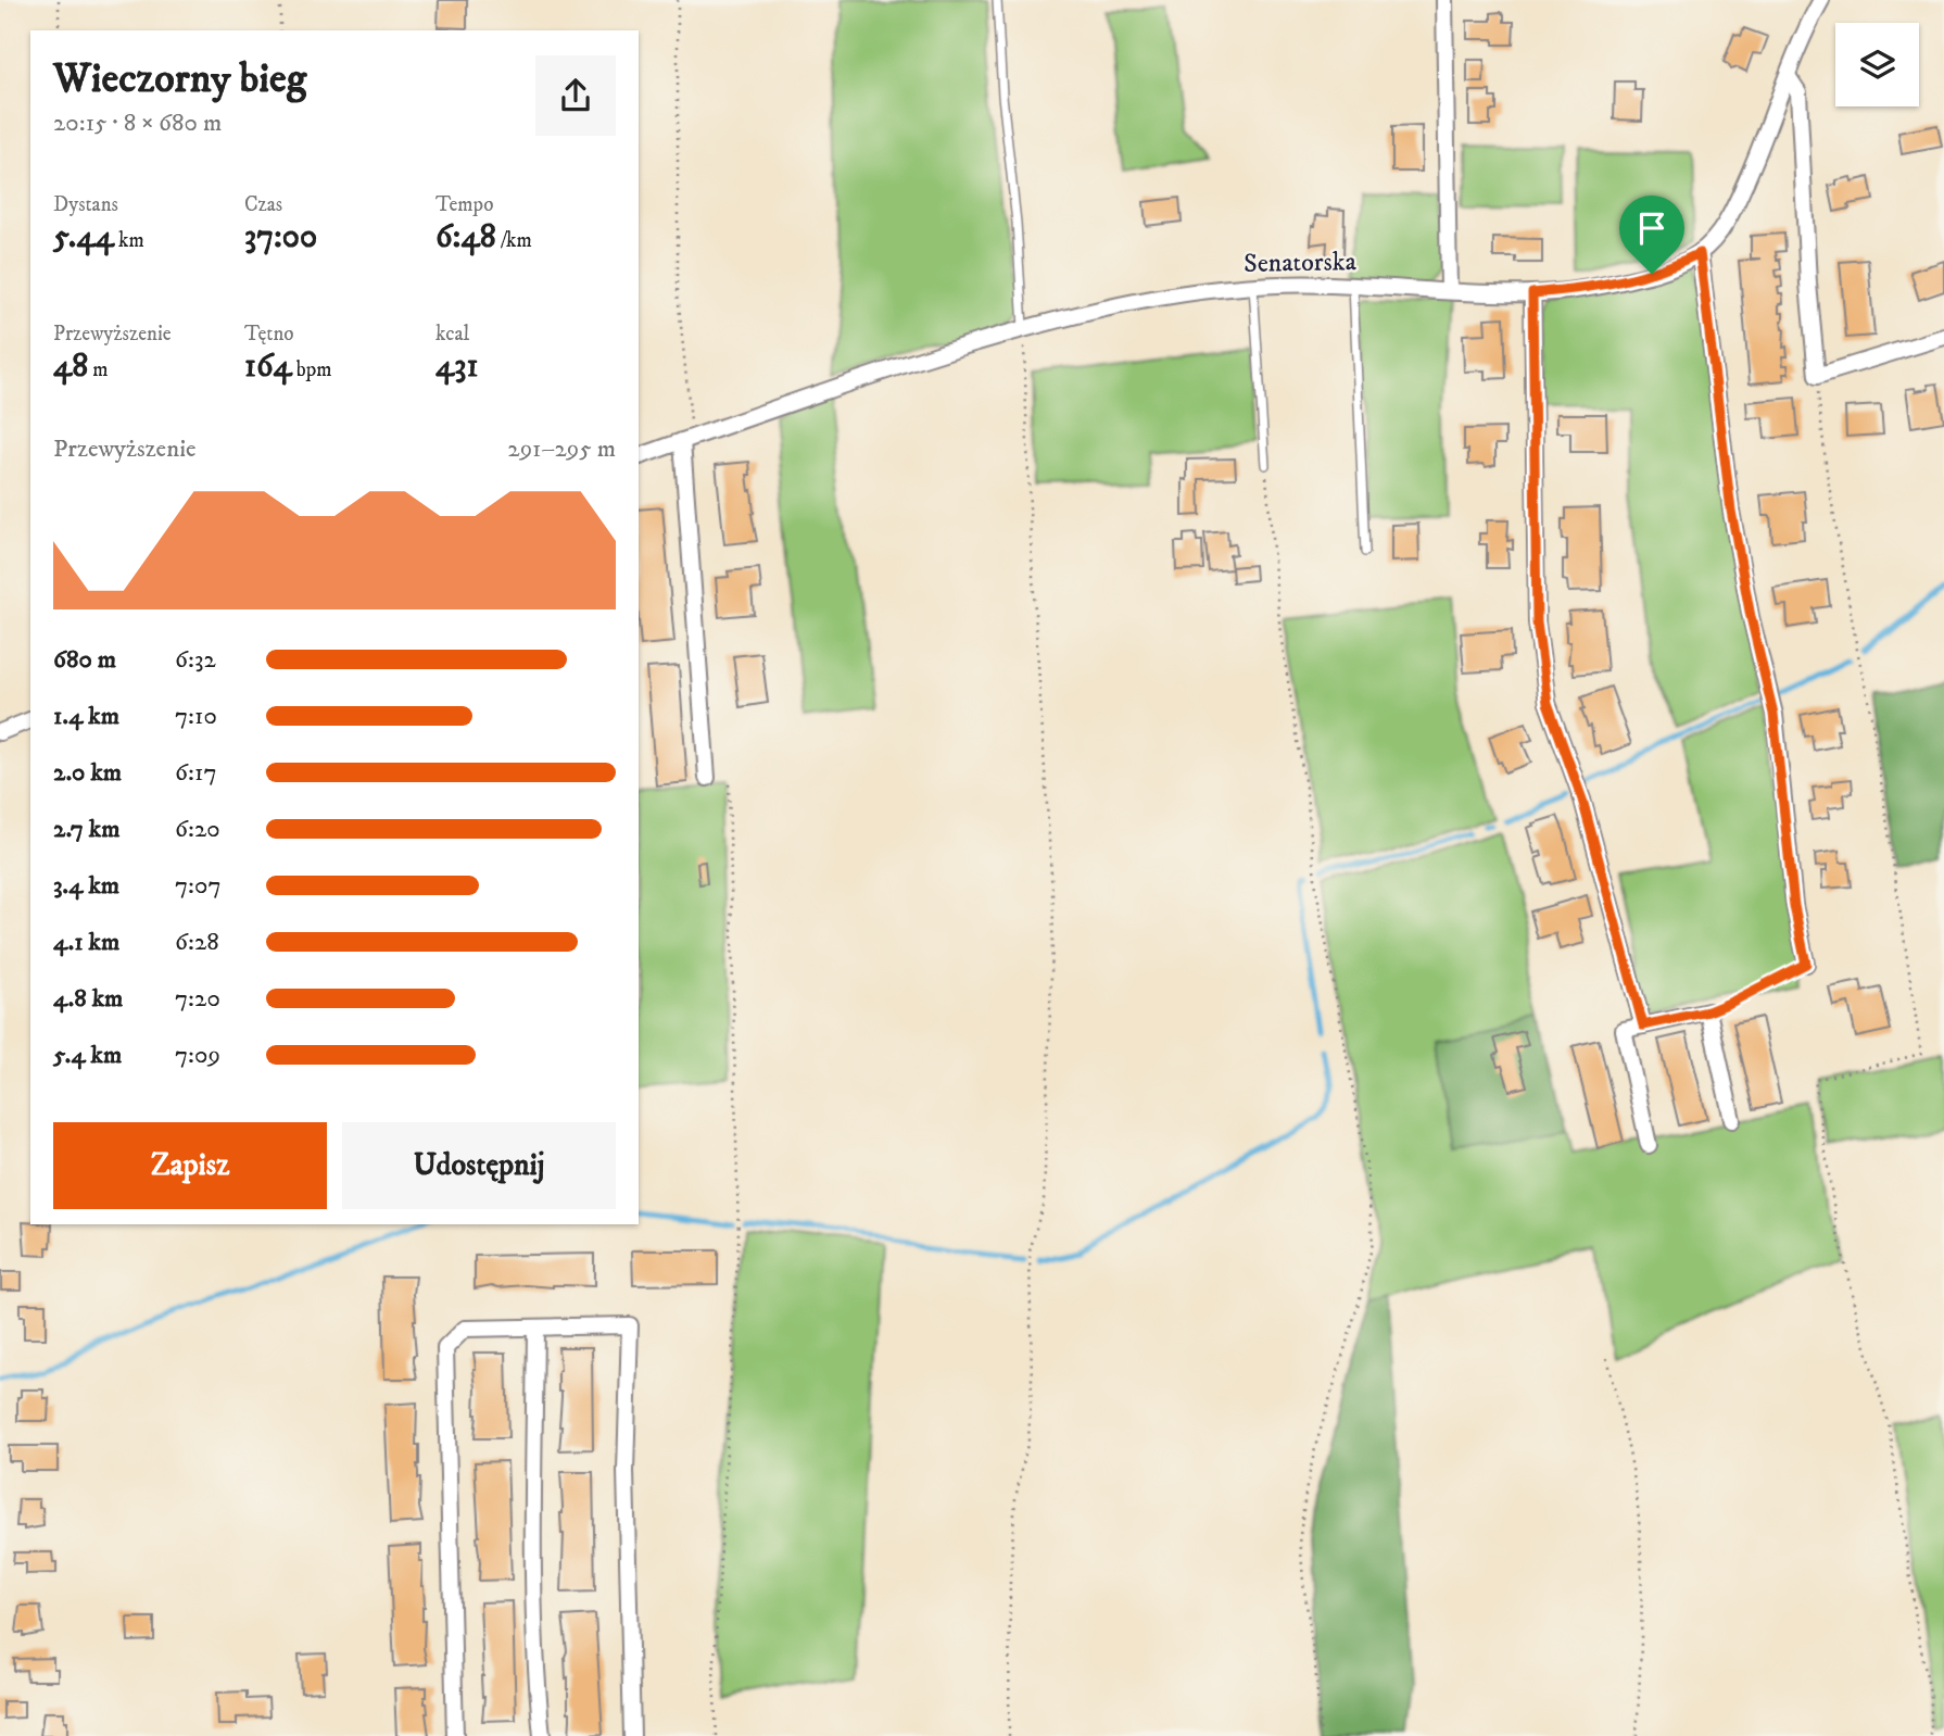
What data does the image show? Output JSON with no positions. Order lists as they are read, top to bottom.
{
  "streets": {
    "street": ["Senatorska"]
  },
  "page": {
    "heading": ["Wieczorny bieg", "20:15 · 8 × 680 m"],
    "stats": [
      ["Dystans", "5.44 km"],
      ["Czas", "37:00"],
      ["Tempo", "6:48 /km"],
      ["Przewyższenie", "48 m"],
      ["Tętno", "164 bpm"],
      ["kcal", "431"]
    ],
    "chart": ["Przewyższenie", "291–295 m"],
    "list": [
      {
        "name": "680 m",
        "note": "6:32"
      },
      {
        "name": "1.4 km",
        "note": "7:10"
      },
      {
        "name": "2.0 km",
        "note": "6:17"
      },
      {
        "name": "2.7 km",
        "note": "6:20"
      },
      {
        "name": "3.4 km",
        "note": "7:07"
      },
      {
        "name": "4.1 km",
        "note": "6:28"
      },
      {
        "name": "4.8 km",
        "note": "7:20"
      },
      {
        "name": "5.4 km",
        "note": "7:09"
      }
    ],
    "buttons": ["Zapisz", "Udostępnij"]
  }
}
